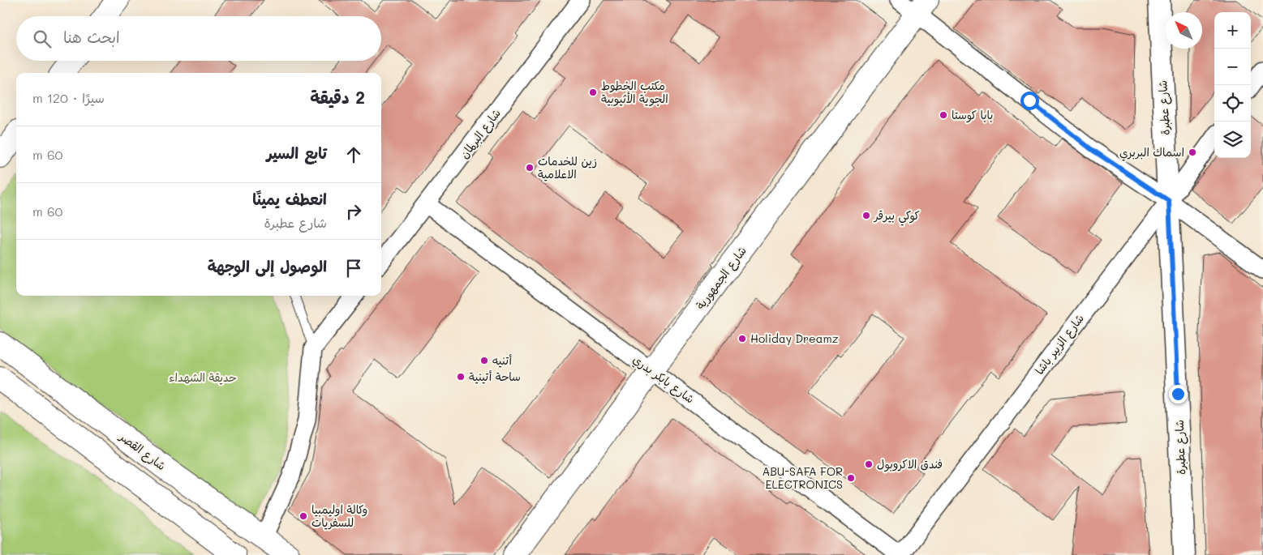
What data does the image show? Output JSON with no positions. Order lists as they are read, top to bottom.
{
  "streets": {
    "main road": ["شارع الجمهورية", "شارع القصر"],
    "street": [
      "شارع عطبرة",
      "شارع البرلمان",
      "شارع الزبير باشا",
      "شارع بابكر بدري"
    ]
  },
  "crossings": [
    ["شارع عطبرة", "شارع الزبير باشا"],
    ["شارع البرلمان", "شارع بابكر بدري"],
    ["شارع الجمهورية", "شارع بابكر بدري"],
    ["شارع الزبير باشا", "شارع بابكر بدري"]
  ],
  "parks": ["حديقة الشهداء"],
  "places": [
    "مكتب الخطوط الجوية الأثيوبية",
    "بابا كوستا",
    "اسماك البربري",
    "زين للخدمات الاعلامية",
    "كوكي بيرقر",
    "Holiday Dreamz",
    "أتنيه",
    "ساحة أتينية",
    "فندق الاكروبول",
    "ABU-SAFA FOR ELECTRONICS",
    "وكالة اوليمبيا للسفريات"
  ],
  "north": "top left",
  "page": {
    "map_buttons": ["+", "−"],
    "search": "ابحث هنا",
    "heading": ["2 دقيقة", "سيرًا · 120 m"],
    "list": [
      ["تابع السير", "60 m"],
      ["انعطف يمينًا", "شارع عطبرة", "60 m"],
      "الوصول إلى الوجهة"
    ]
  }
}
